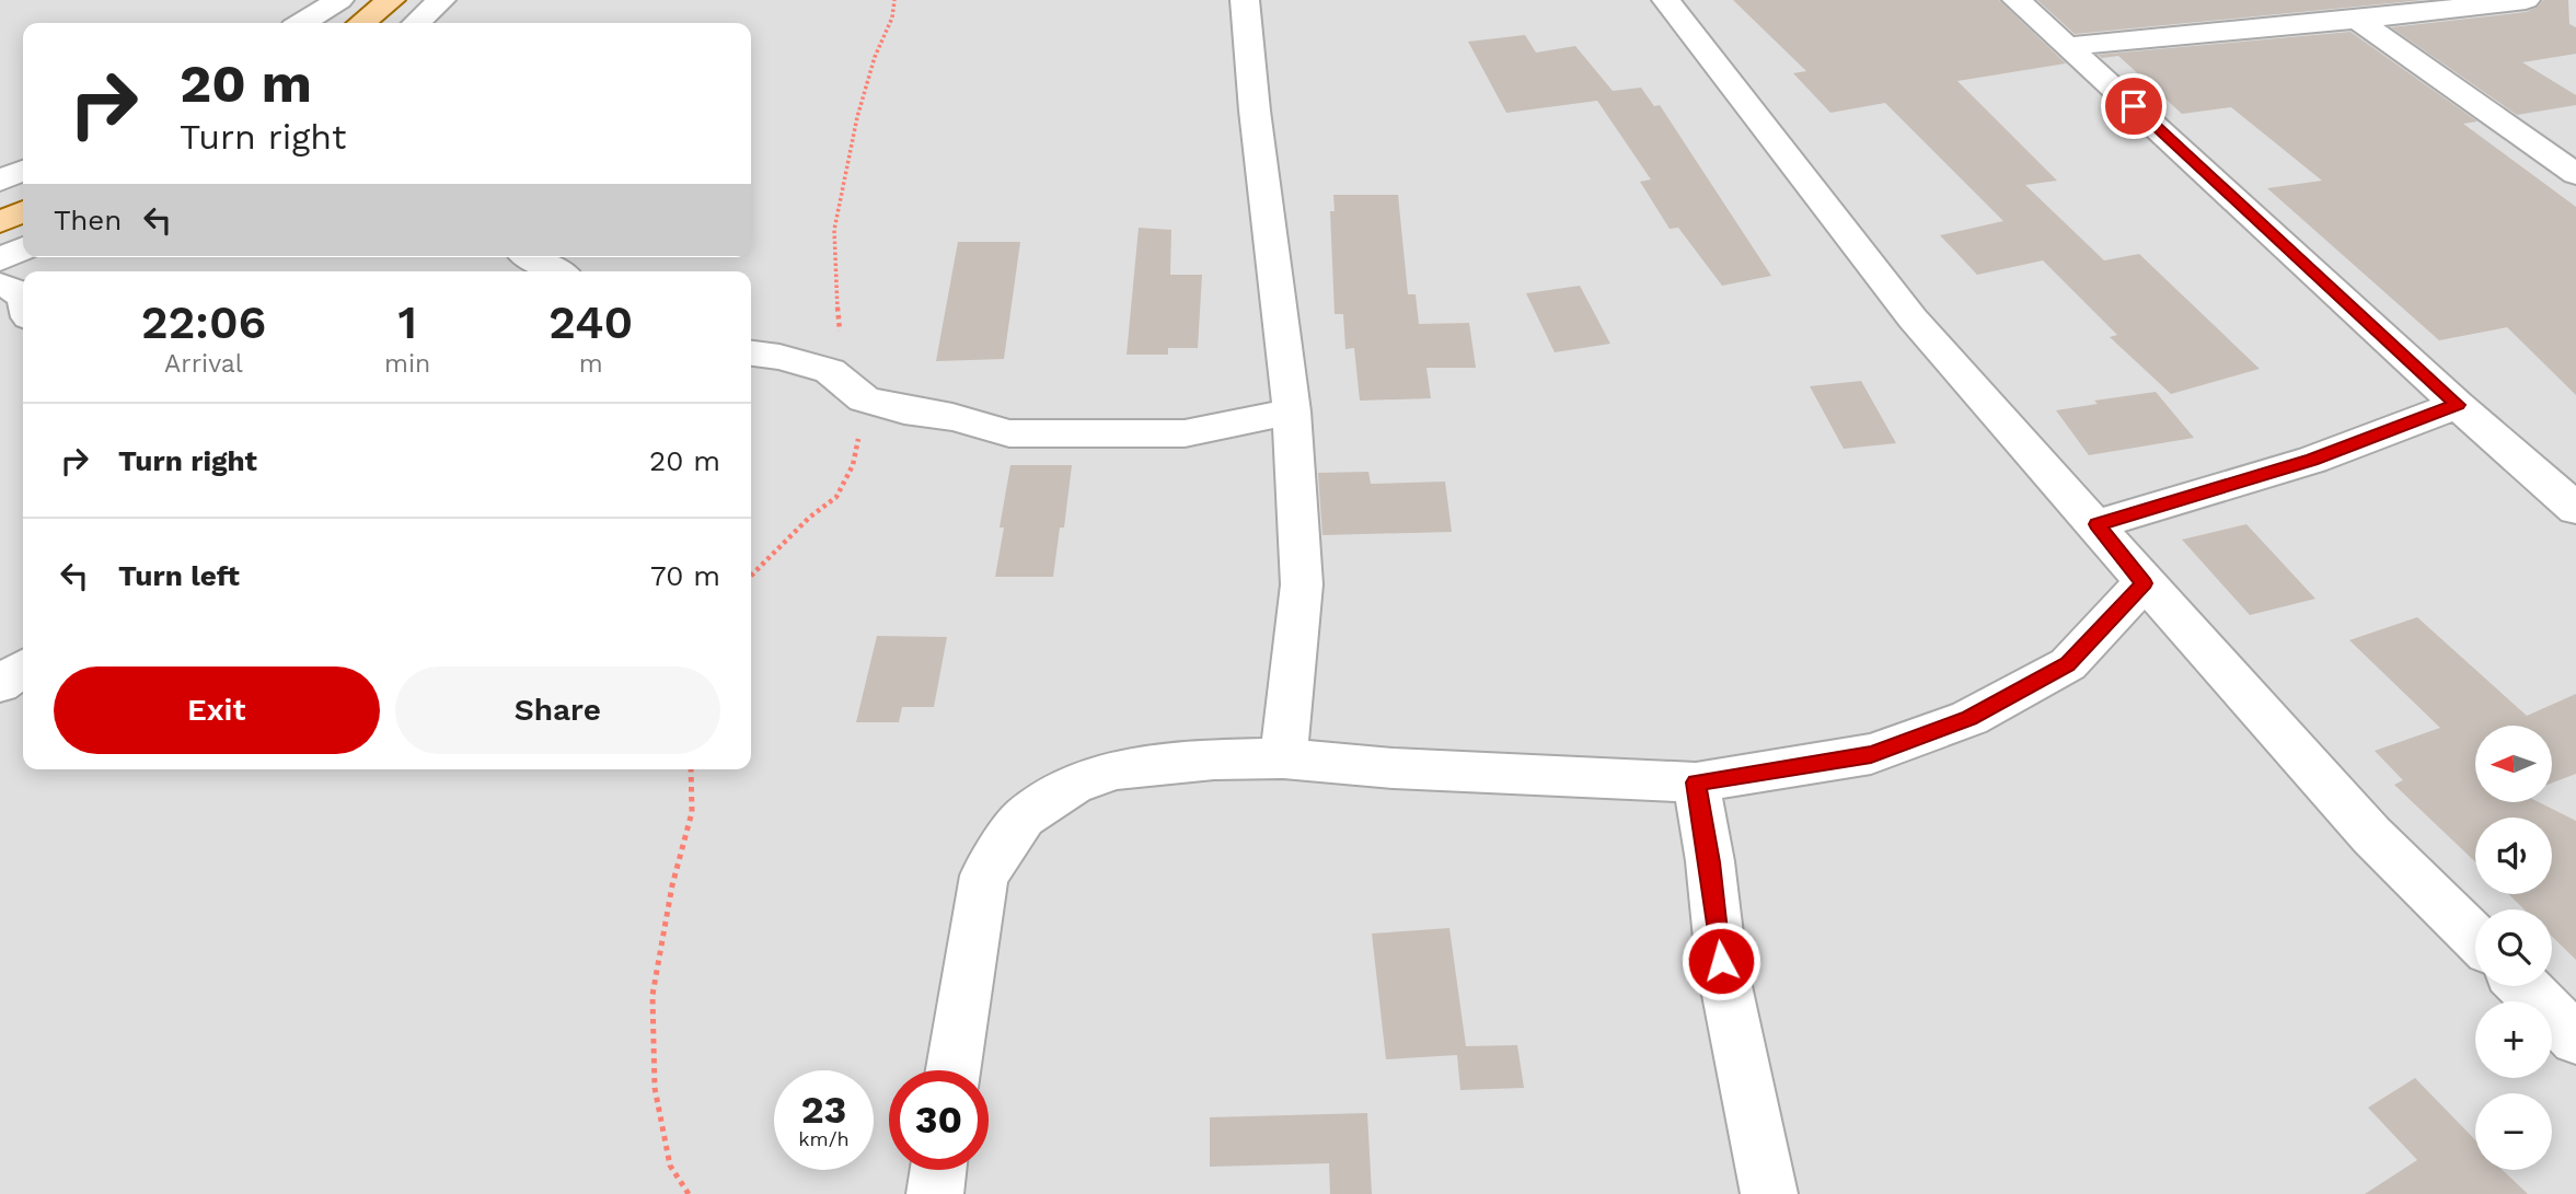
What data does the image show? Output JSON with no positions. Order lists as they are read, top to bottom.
{
  "north": "left",
  "page": {
    "turn": ["20 m", "Turn right"],
    "then": "Then",
    "eta": [
      "22:06",
      "Arrival",
      "1",
      "min",
      "240",
      "m"
    ],
    "list": [
      {
        "name": "Turn right",
        "value": "20 m"
      },
      {
        "name": "Turn left",
        "value": "70 m"
      }
    ],
    "buttons": ["Exit", "Share"],
    "map_buttons": ["+", "−"],
    "speed": "23 km/h",
    "limit": "30"
  }
}
